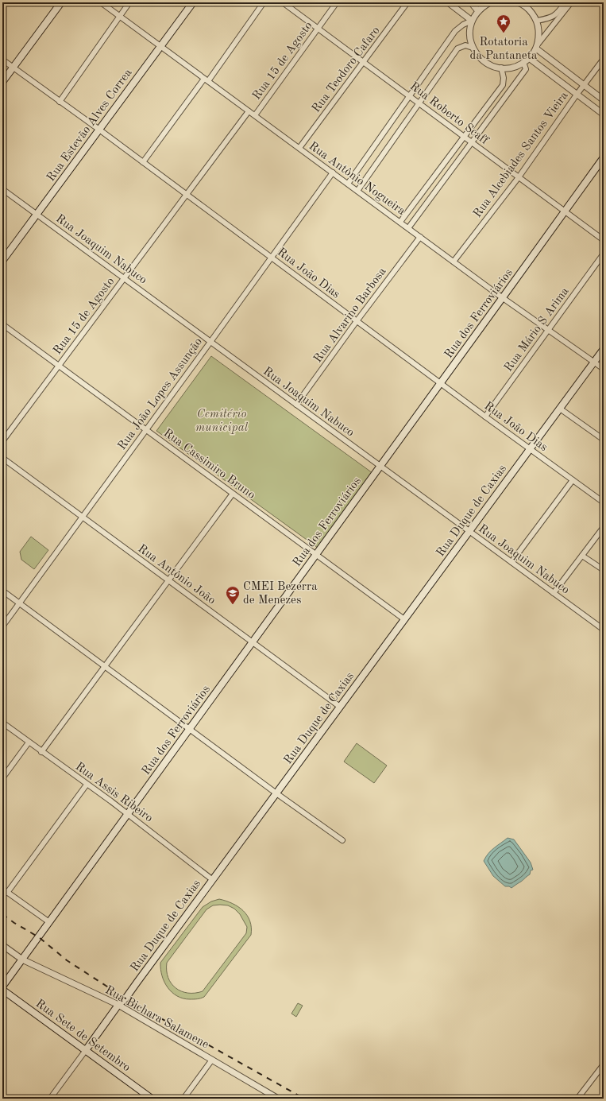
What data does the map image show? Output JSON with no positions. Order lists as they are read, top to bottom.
{
  "streets": {
    "main road": [
      "Rua Estevão Alves Correa",
      "Rua dos Ferroviários",
      "Rua Duque de Caxias",
      "Rua Sete de Setembro"
    ],
    "street": [
      "Rua 15 de Agosto",
      "Rua Teodoro Cafaro",
      "Rua Roberto Scaff",
      "Rua Alcebiades Santos Vieira",
      "Rua Antônio Nogueira",
      "Rua Joaquim Nabuco",
      "Rua João Dias",
      "Rua Alvarino Barbosa",
      "Rua Mário S Arima",
      "Rua João Lopes Assunção",
      "Rua Cassimiro Bruno",
      "Rua Antônio João",
      "Rua Assis Ribeiro",
      "Rua Bichara Salamene"
    ]
  },
  "crossings": [
    ["Rua 15 de Agosto", "Rua Roberto Scaff"],
    ["Rua 15 de Agosto", "Rua Antônio Nogueira"],
    ["Rua 15 de Agosto", "Rua Joaquim Nabuco"],
    ["Rua 15 de Agosto", "Rua João Dias"],
    ["Rua 15 de Agosto", "Rua Cassimiro Bruno"],
    ["Rua Teodoro Cafaro", "Rua Roberto Scaff"],
    ["Rua Teodoro Cafaro", "Rua Antônio Nogueira"],
    ["Rua Roberto Scaff", "Rua Alcebiades Santos Vieira"],
    ["Rua Roberto Scaff", "Rua dos Ferroviários"],
    ["Rua Estevão Alves Correa", "Rua Antônio Nogueira"],
    ["Rua Estevão Alves Correa", "Rua Joaquim Nabuco"],
    ["Rua Estevão Alves Correa", "Rua João Dias"],
    ["Rua Alcebiades Santos Vieira", "Rua Antônio Nogueira"],
    ["Rua Antônio Nogueira", "Rua dos Ferroviários"],
    ["Rua Antônio Nogueira", "Rua Alvarino Barbosa"],
    ["Rua Antônio Nogueira", "Rua Mário S Arima"],
    ["Rua Antônio Nogueira", "Rua João Lopes Assunção"],
    ["Rua Antônio Nogueira", "Rua Duque de Caxias"],
    ["Rua Joaquim Nabuco", "Rua dos Ferroviários"],
    ["Rua Joaquim Nabuco", "Rua Alvarino Barbosa"],
    ["Rua Joaquim Nabuco", "Rua João Lopes Assunção"],
    ["Rua Joaquim Nabuco", "Rua Duque de Caxias"],
    ["Rua João Dias", "Rua dos Ferroviários"],
    ["Rua João Dias", "Rua Alvarino Barbosa"],
    ["Rua João Dias", "Rua Mário S Arima"],
    ["Rua João Dias", "Rua João Lopes Assunção"],
    ["Rua João Dias", "Rua Duque de Caxias"],
    ["Rua dos Ferroviários", "Rua Cassimiro Bruno"],
    ["Rua dos Ferroviários", "Rua Antônio João"],
    ["Rua dos Ferroviários", "Rua Assis Ribeiro"],
    ["Rua dos Ferroviários", "Rua Bichara Salamene"],
    ["Rua João Lopes Assunção", "Rua Cassimiro Bruno"],
    ["Rua João Lopes Assunção", "Rua Antônio João"],
    ["Rua Cassimiro Bruno", "Rua Duque de Caxias"],
    ["Rua Duque de Caxias", "Rua Antônio João"],
    ["Rua Duque de Caxias", "Rua Assis Ribeiro"],
    ["Rua Duque de Caxias", "Rua Bichara Salamene"],
    ["Rua Duque de Caxias", "Rua Sete de Setembro"]
  ],
  "parks": ["Cemitério municipal"],
  "places": {
    "place": ["Rotatoria da Pantaneta"],
    "school or university": ["CMEI Bezerra de Menezes"]
  }
}
